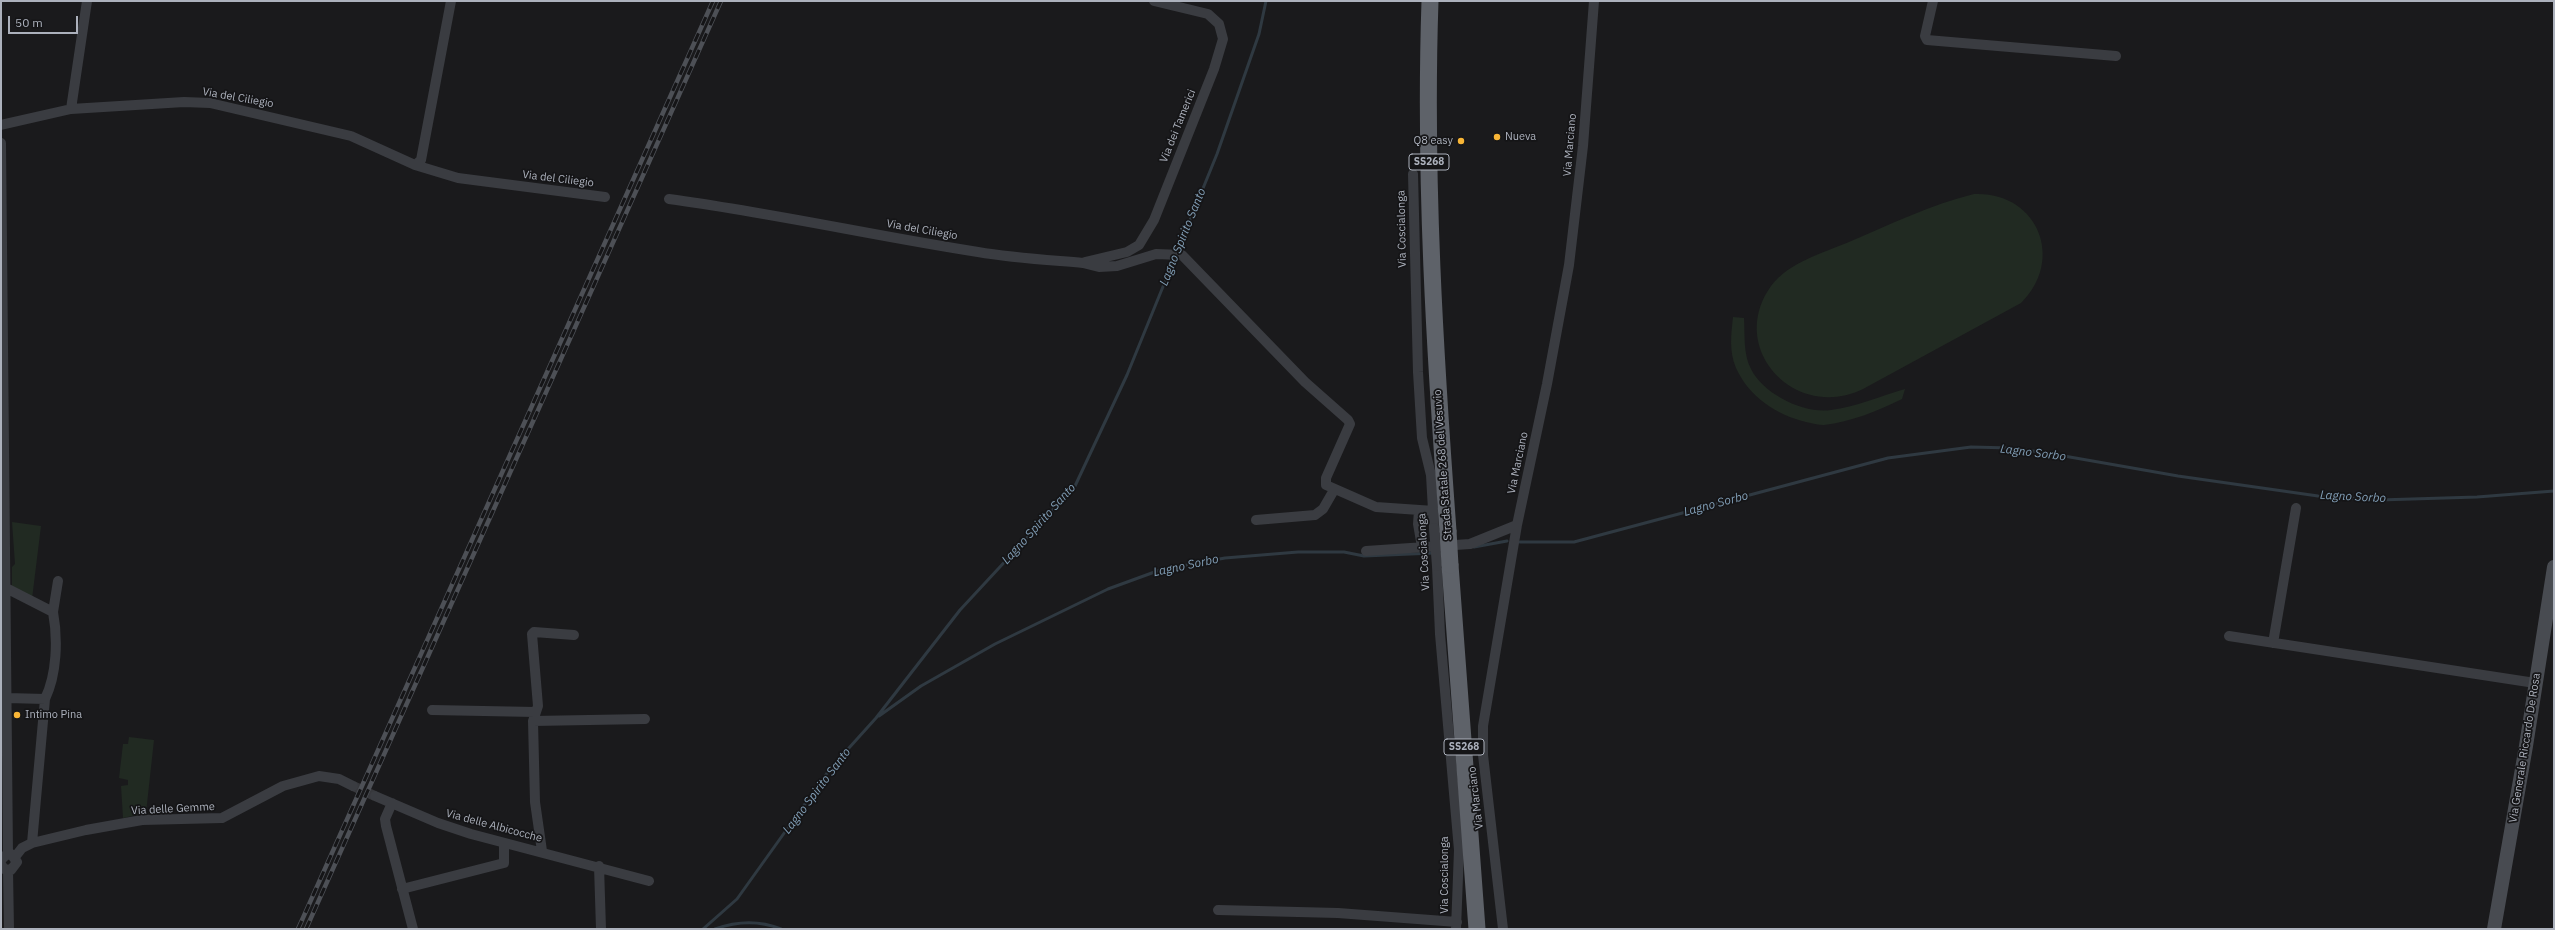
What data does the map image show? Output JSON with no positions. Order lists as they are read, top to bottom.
{
  "streets": {
    "highway": ["SS268", "Strada Statale 268 del Vesuvio"],
    "main road": ["Via Generale Riccardo De Rosa"],
    "street": [
      "Via del Ciliegio",
      "Via dei Tamerici",
      "Via Marciano",
      "Via Coscialonga",
      "Via delle Gemme",
      "Via delle Albicocche"
    ]
  },
  "crossings": [
    ["Via del Ciliegio", "Via dei Tamerici"],
    ["Via Coscialonga", "Strada Statale 268 del Vesuvio"]
  ],
  "water": ["Lagno Spirito Santo", "Lagno Sorbo"],
  "places": ["Nueva", "Q8 easy", "Intimo Pina"],
  "scale_bar": "50 m"
}
